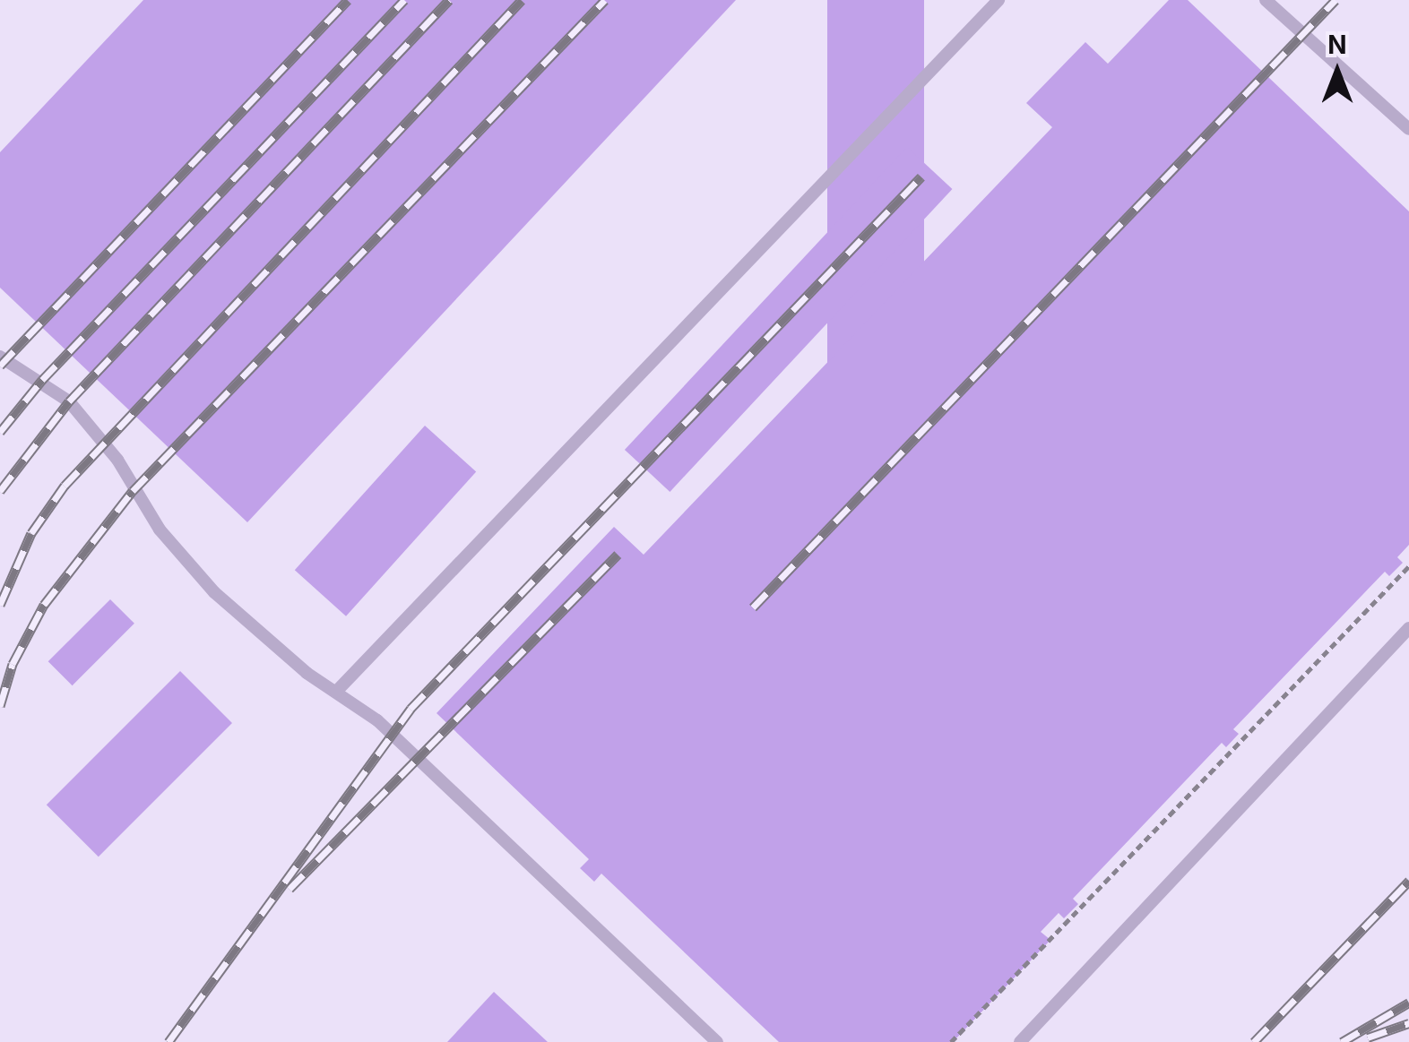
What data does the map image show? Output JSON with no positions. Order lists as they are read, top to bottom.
{
  "north": "top"
}
